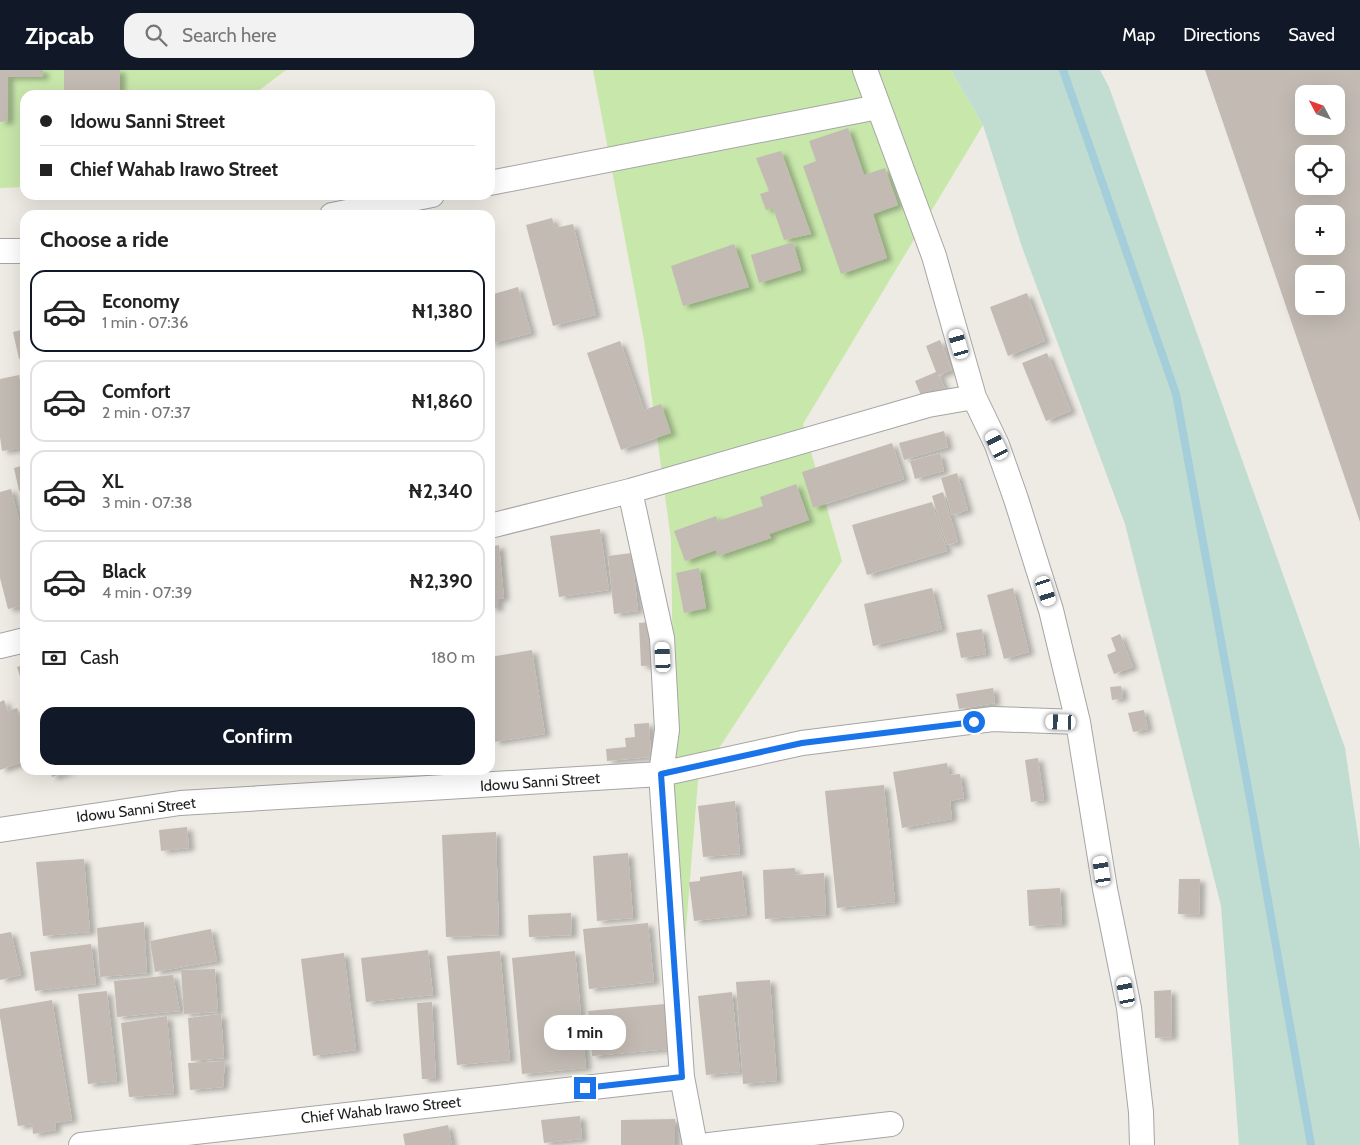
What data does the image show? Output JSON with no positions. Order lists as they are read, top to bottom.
{
  "streets": {
    "street": ["Idowu Sanni Street", "Chief Wahab Irawo Street"]
  },
  "north": "top left",
  "page": {
    "header": "Zipcab",
    "search": "Search here",
    "nav": ["Map", "Directions", "Saved"],
    "map_buttons": ["+", "−"],
    "banner": ["Idowu Sanni Street", "Chief Wahab Irawo Street"],
    "heading": "Choose a ride",
    "list": [
      {
        "name": "Economy",
        "note": "1 min · 07:36",
        "value": "₦1,380"
      },
      {
        "name": "Comfort",
        "note": "2 min · 07:37",
        "value": "₦1,860"
      },
      {
        "name": "XL",
        "note": "3 min · 07:38",
        "value": "₦2,340"
      },
      {
        "name": "Black",
        "note": "4 min · 07:39",
        "value": "₦2,390"
      }
    ],
    "pay": ["Cash", "180 m"],
    "buttons": "Confirm",
    "bubble": "1 min"
  }
}
